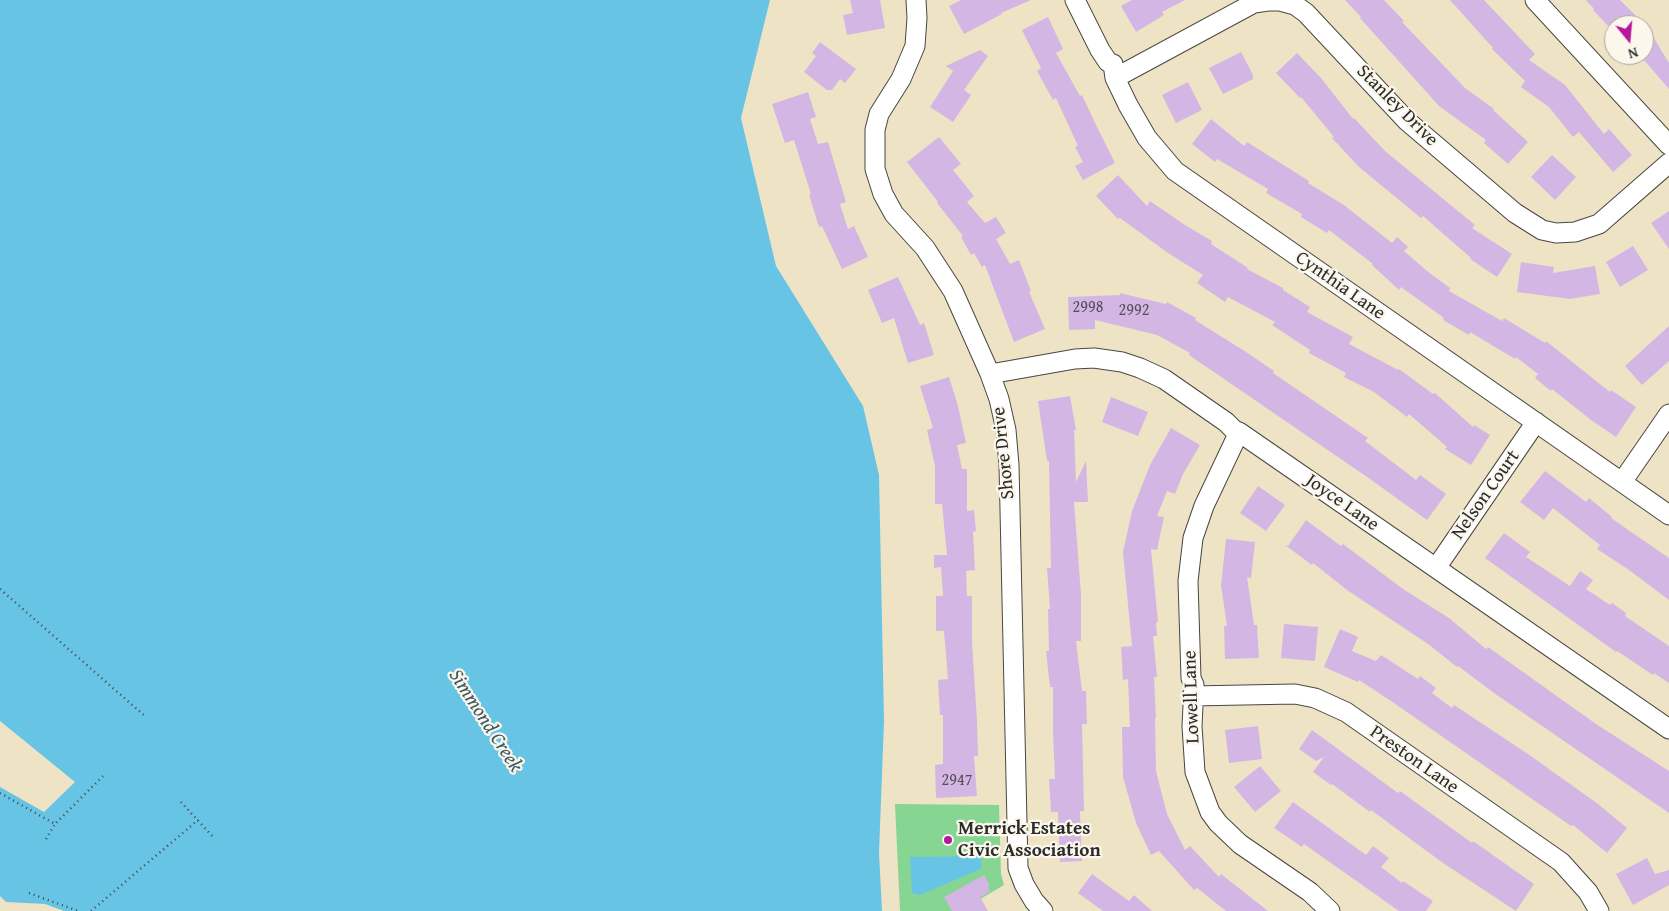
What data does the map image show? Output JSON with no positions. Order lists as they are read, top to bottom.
{
  "streets": {
    "street": [
      "Stanley Drive",
      "Cynthia Lane",
      "Shore Drive",
      "Nelson Court",
      "Joyce Lane",
      "Lowell Lane",
      "Preston Lane"
    ]
  },
  "crossings": [
    ["Stanley Drive", "Cynthia Lane"],
    ["Cynthia Lane", "Nelson Court"],
    ["Shore Drive", "Joyce Lane"],
    ["Nelson Court", "Joyce Lane"],
    ["Joyce Lane", "Lowell Lane"],
    ["Lowell Lane", "Preston Lane"]
  ],
  "water": ["Simmond Creek"],
  "places": ["Merrick Estates Civic Association"],
  "house_numbers": ["2998", "2992", "2947"],
  "north": "bottom"
}
